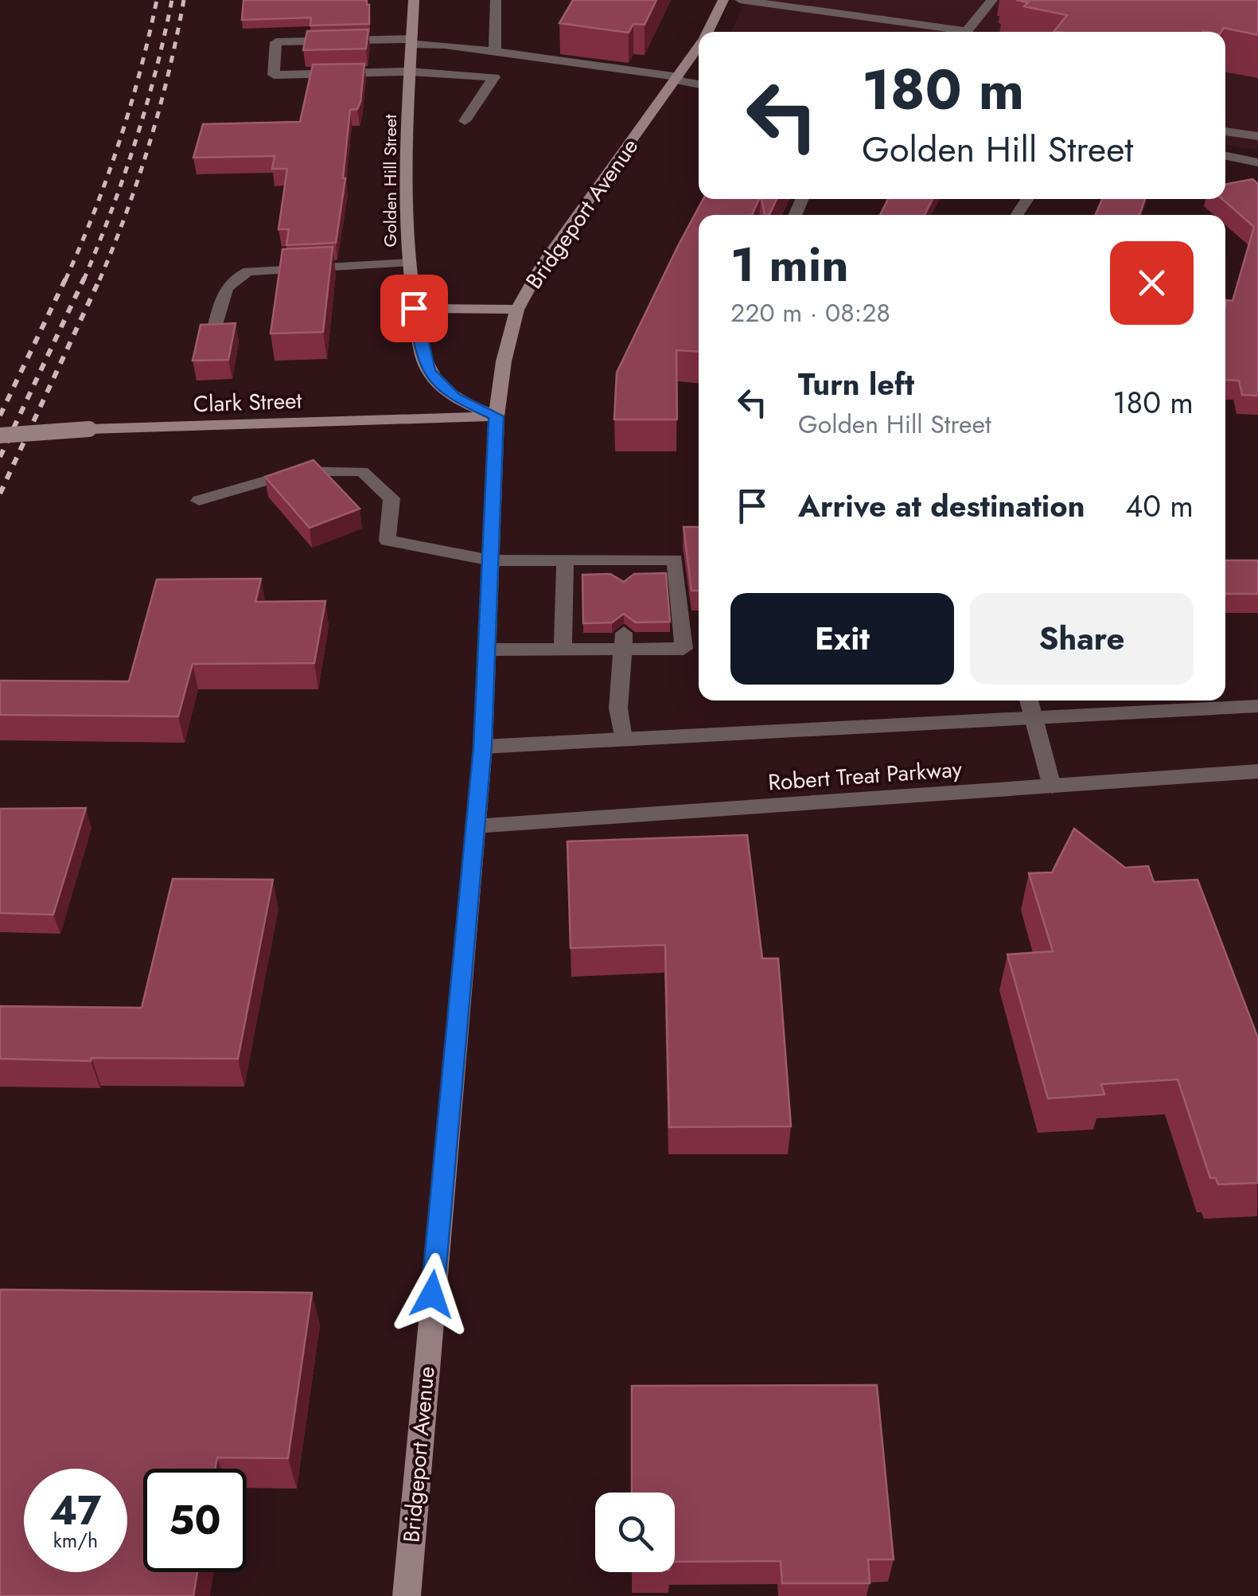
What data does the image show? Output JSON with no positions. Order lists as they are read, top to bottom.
{
  "streets": {
    "main road": ["Golden Hill Street", "Bridgeport Avenue", "Clark Street"],
    "street": ["Robert Treat Parkway"]
  },
  "crossings": [
    ["Golden Hill Street", "Bridgeport Avenue"],
    ["Golden Hill Street", "Clark Street"],
    ["Bridgeport Avenue", "Clark Street"],
    ["Bridgeport Avenue", "Robert Treat Parkway"]
  ],
  "page": {
    "turn": ["180 m", "Golden Hill Street"],
    "heading": ["1 min", "220 m · 08:28"],
    "list": [
      {
        "name": "Turn left",
        "note": "Golden Hill Street",
        "value": "180 m"
      },
      {
        "name": "Arrive at destination",
        "value": "40 m"
      }
    ],
    "buttons": ["Exit", "Share"],
    "speed": "47 km/h",
    "limit": "50"
  }
}
